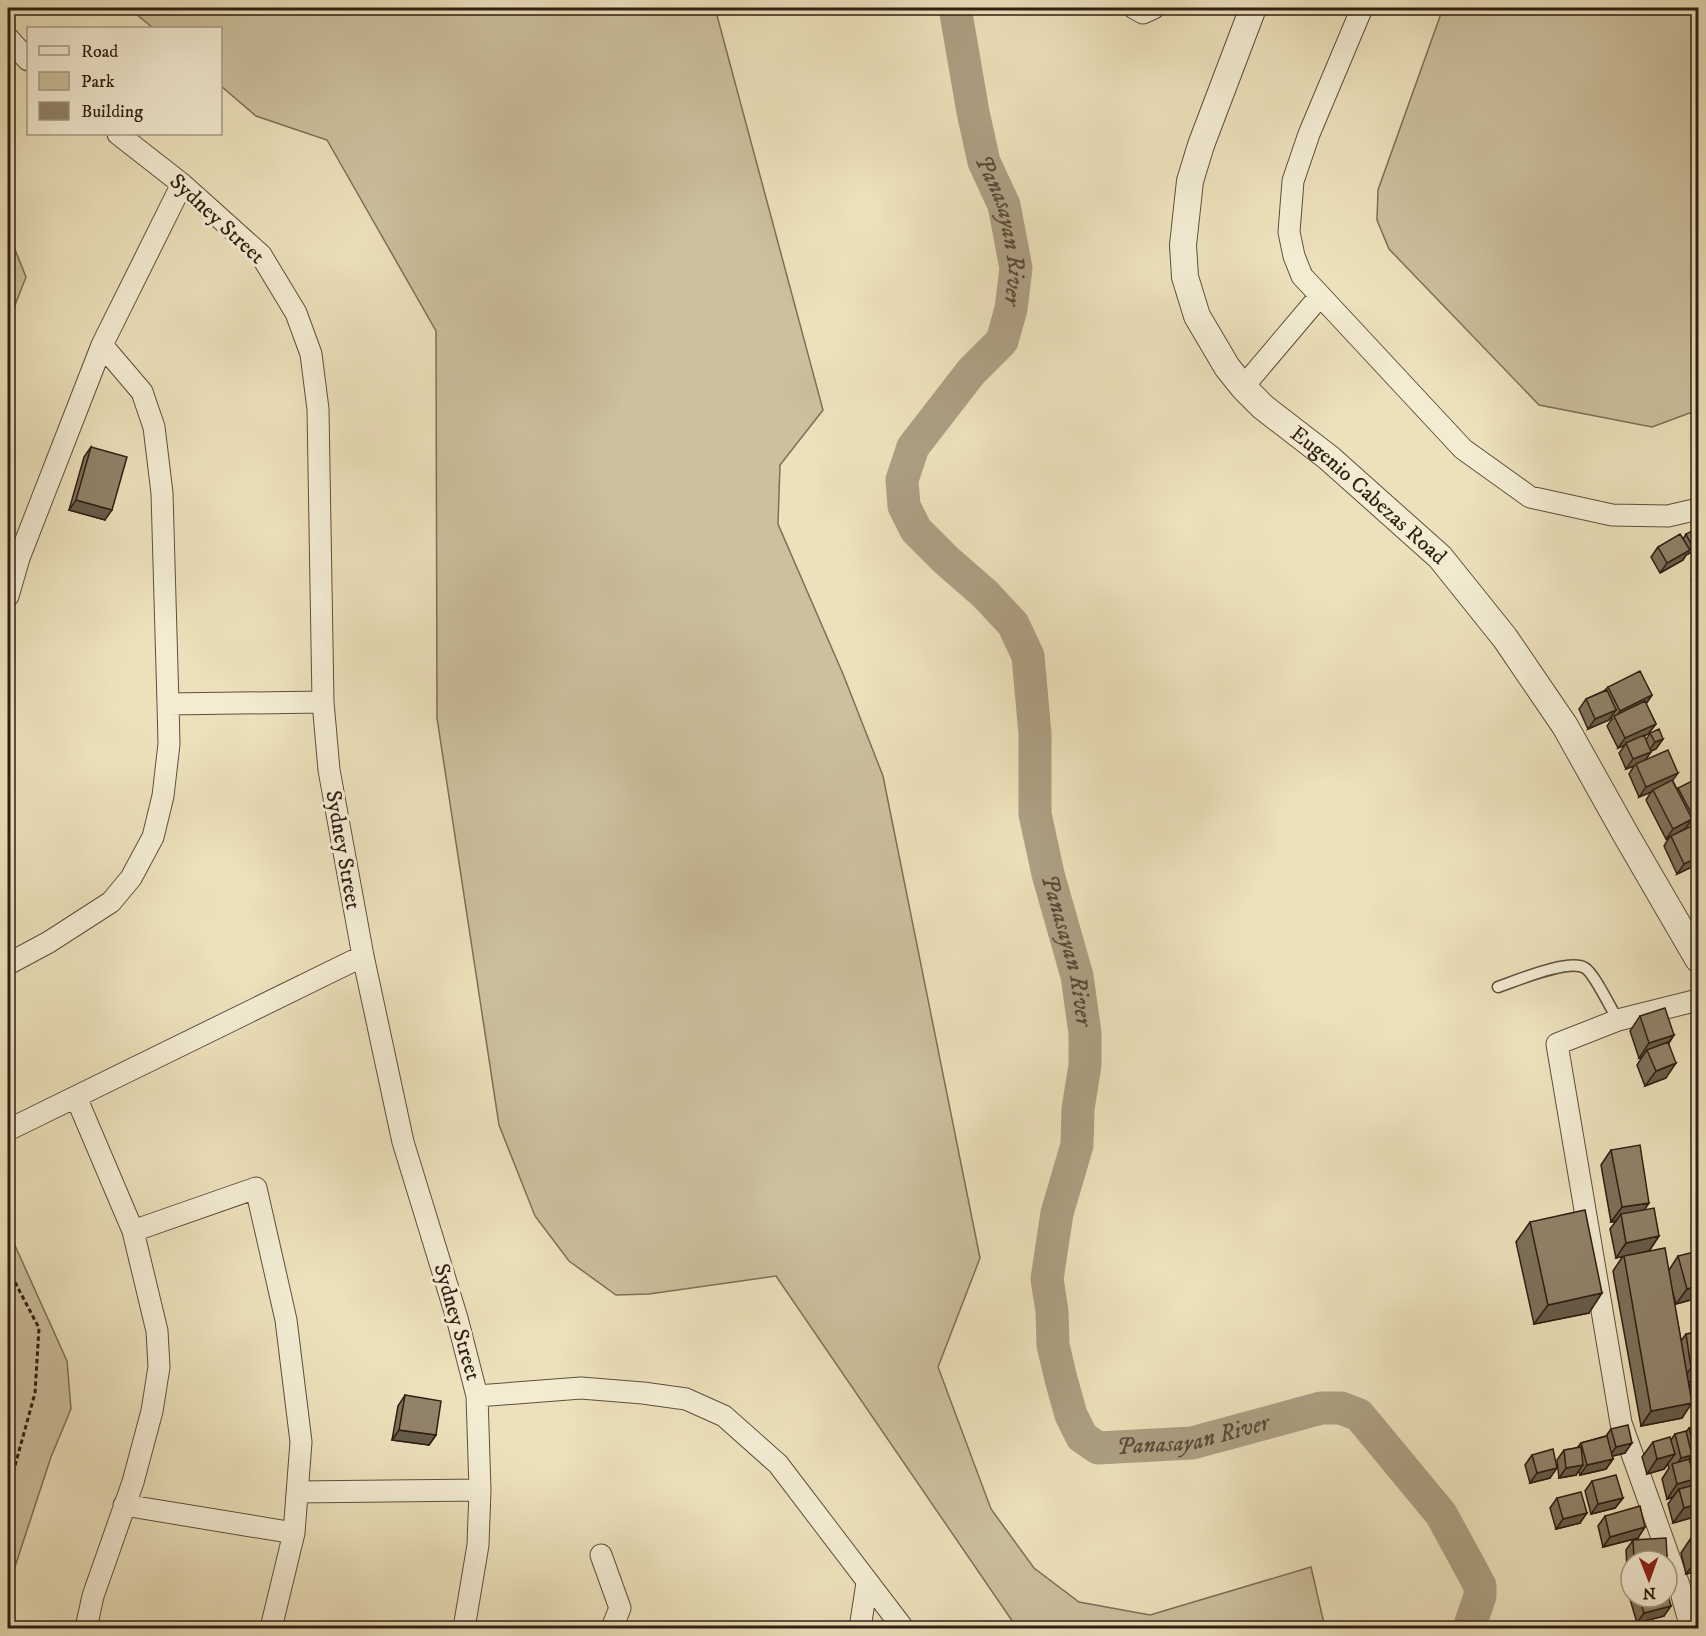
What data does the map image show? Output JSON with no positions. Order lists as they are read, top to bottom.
{
  "streets": {
    "street": ["Sydney Street", "Eugenio Cabezas Road"]
  },
  "water": ["Panasayan River"],
  "legend": ["Road", "Park", "Building"],
  "north": "bottom"
}
